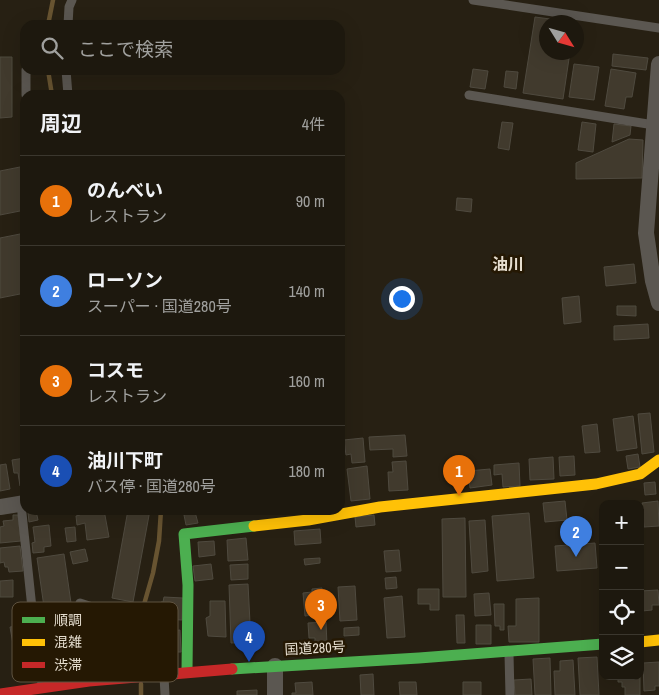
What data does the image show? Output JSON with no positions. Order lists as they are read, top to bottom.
{
  "streets": {
    "main road": ["国道280号"]
  },
  "districts": ["油川"],
  "legend": ["順調", "混雑", "渋滞"],
  "north": "bottom right",
  "page": {
    "search": "ここで検索",
    "heading": ["周辺", "4件"],
    "list": [
      {
        "mark": "1",
        "name": "のんべい",
        "note": "レストラン",
        "value": "90 m"
      },
      {
        "mark": "2",
        "name": "ローソン",
        "note": "スーパー · 国道280号",
        "value": "140 m"
      },
      {
        "mark": "3",
        "name": "コスモ",
        "note": "レストラン",
        "value": "160 m"
      },
      {
        "mark": "4",
        "name": "油川下町",
        "note": "バス停 · 国道280号",
        "value": "180 m"
      }
    ],
    "pins": [
      "1",
      "2",
      "3",
      "4"
    ],
    "map_buttons": ["+", "−"]
  }
}
